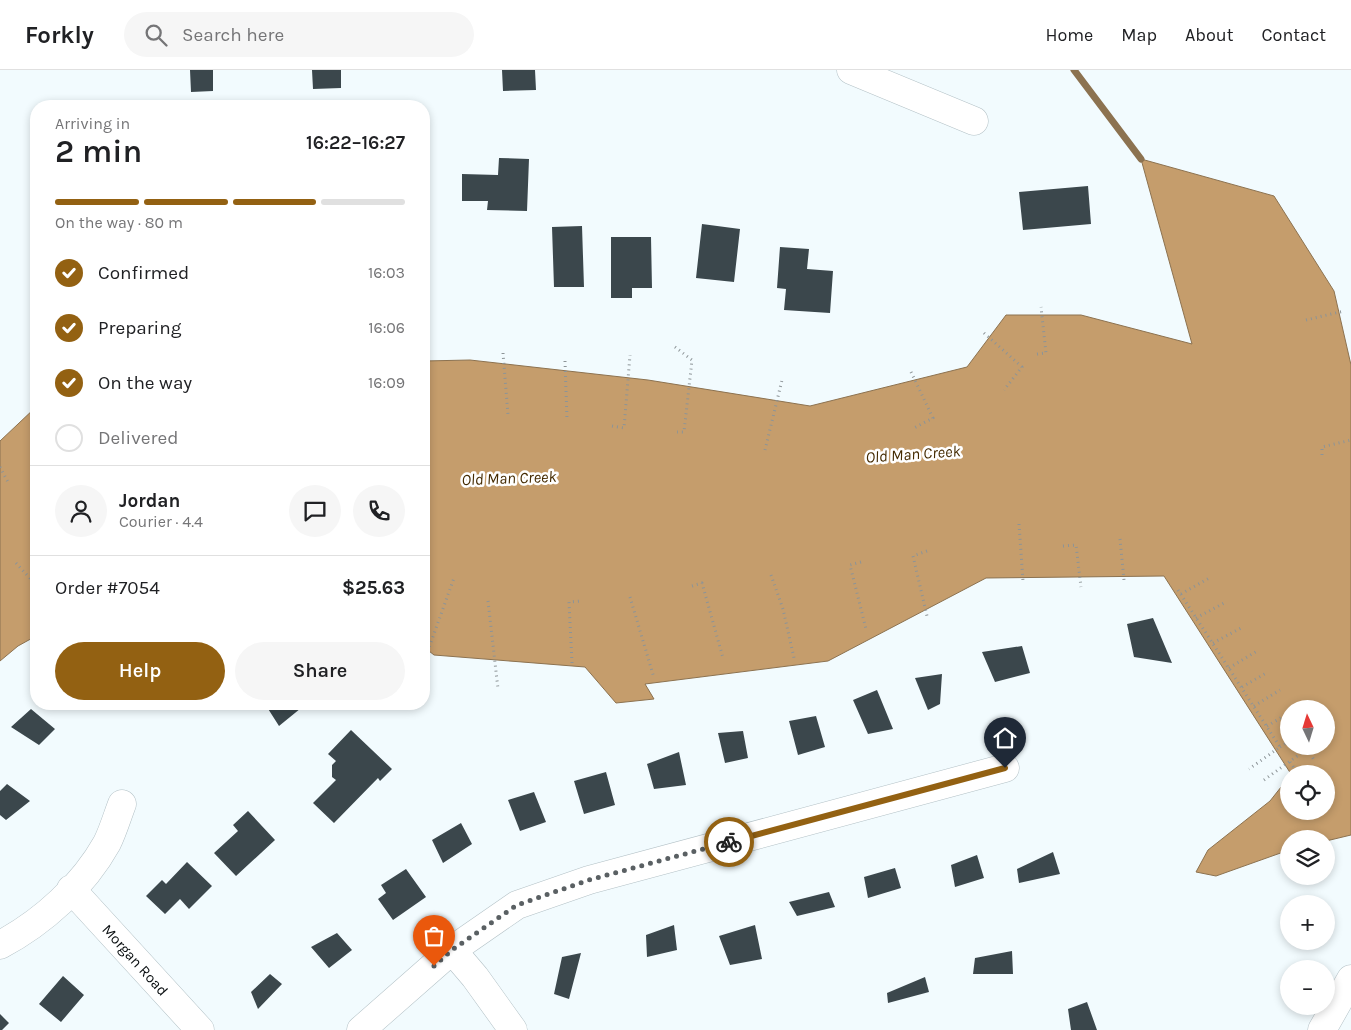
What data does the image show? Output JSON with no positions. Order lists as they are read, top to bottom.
{
  "streets": {
    "street": ["Morgan Road"]
  },
  "water": ["Old Man Creek"],
  "north": "top",
  "page": {
    "header": "Forkly",
    "search": "Search here",
    "nav": [
      "Home",
      "Map",
      "About",
      "Contact"
    ],
    "heading": ["2 min", "Arriving in", "16:22–16:27"],
    "panel": [
      "Jordan",
      "Courier · 4.4",
      "Order #7054",
      "$25.63"
    ],
    "bar": "On the way · 80 m",
    "list": [
      ["Confirmed", "16:03"],
      ["Preparing", "16:06"],
      ["On the way", "16:09"],
      "Delivered"
    ],
    "buttons": ["Help", "Share"],
    "map_buttons": ["+", "−"]
  }
}
